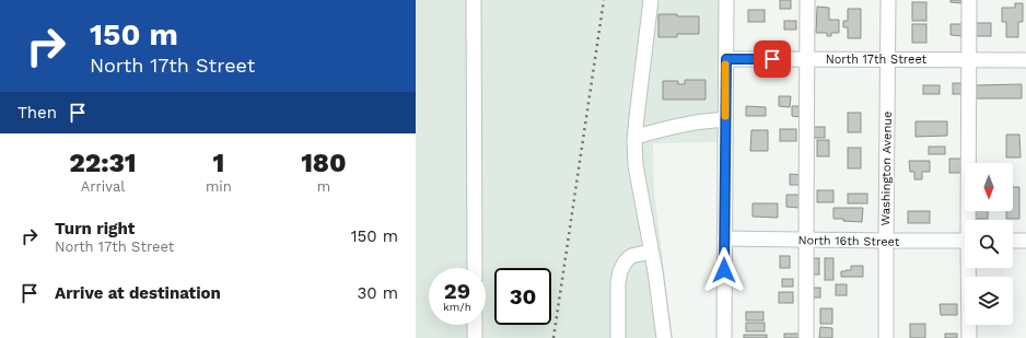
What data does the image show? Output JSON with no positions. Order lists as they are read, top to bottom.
{
  "streets": {
    "street": ["North 17th Street", "Washington Avenue", "North 16th Street"]
  },
  "crossings": [
    ["North 17th Street", "Washington Avenue"],
    ["Washington Avenue", "North 16th Street"]
  ],
  "north": "bottom",
  "page": {
    "turn": ["150 m", "North 17th Street"],
    "then": "Then",
    "eta": [
      "22:31",
      "Arrival",
      "1",
      "min",
      "180",
      "m"
    ],
    "list": [
      {
        "name": "Turn right",
        "note": "North 17th Street",
        "value": "150 m"
      },
      {
        "name": "Arrive at destination",
        "value": "30 m"
      }
    ],
    "speed": "29 km/h",
    "limit": "30"
  }
}
